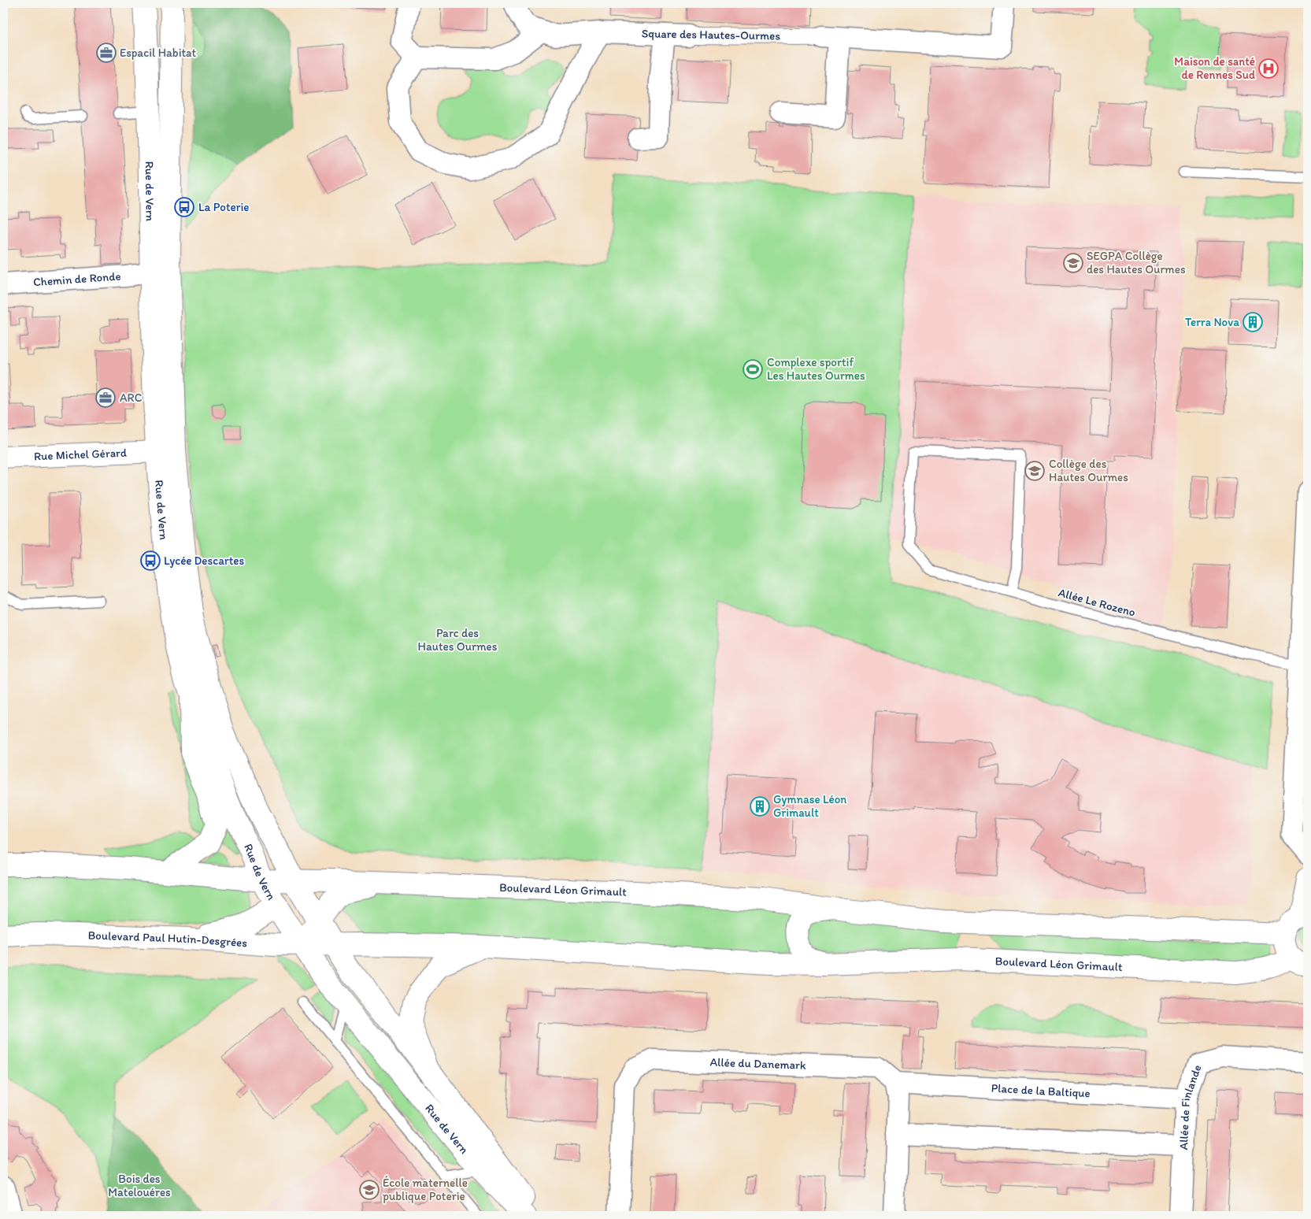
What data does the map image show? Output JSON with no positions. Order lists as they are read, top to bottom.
{
  "streets": {
    "main road": [
      "Rue de Vern",
      "Rue Michel Gérard",
      "Boulevard Léon Grimault",
      "Boulevard Paul Hutin-Desgrées"
    ],
    "street": [
      "Square des Hautes-Ourmes",
      "Chemin de Ronde",
      "Allée du Danemark",
      "Place de la Baltique",
      "Allée de Finlande"
    ],
    "lane": ["Allée Le Rozeno"]
  },
  "crossings": [
    ["Rue de Vern", "Chemin de Ronde"],
    ["Rue de Vern", "Rue Michel Gérard"],
    ["Rue de Vern", "Boulevard Léon Grimault"],
    ["Rue de Vern", "Boulevard Paul Hutin-Desgrées"],
    ["Boulevard Léon Grimault", "Boulevard Paul Hutin-Desgrées"],
    ["Allée du Danemark", "Place de la Baltique"],
    ["Place de la Baltique", "Allée de Finlande"]
  ],
  "parks": ["Parc des Hautes Ourmes", "Bois des Matelouéres"],
  "places": {
    "office": ["Espacil Habitat", "ARC"],
    "hospital": ["Maison de santé de Rennes Sud"],
    "bus stop": ["La Poterie", "Lycée Descartes"],
    "school or university": ["SEGPA Collège des Hautes Ourmes", "Collège des Hautes Ourmes", "École maternelle publique Poterie"],
    "building": ["Terra Nova", "Gymnase Léon Grimault"],
    "sports": ["Complexe sportif Les Hautes Ourmes"]
  }
}
